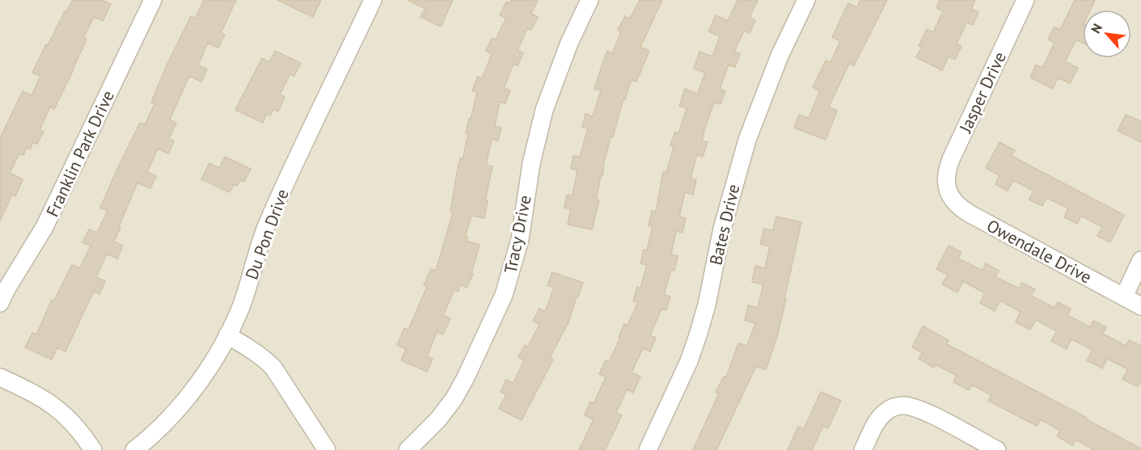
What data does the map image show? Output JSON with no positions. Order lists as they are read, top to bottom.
{
  "streets": {
    "street": [
      "Jasper Drive",
      "Franklin Park Drive",
      "Bates Drive",
      "Du Pon Drive",
      "Tracy Drive",
      "Owendale Drive"
    ]
  },
  "crossings": [
    ["Jasper Drive", "Owendale Drive"]
  ],
  "north": "top left"
}
